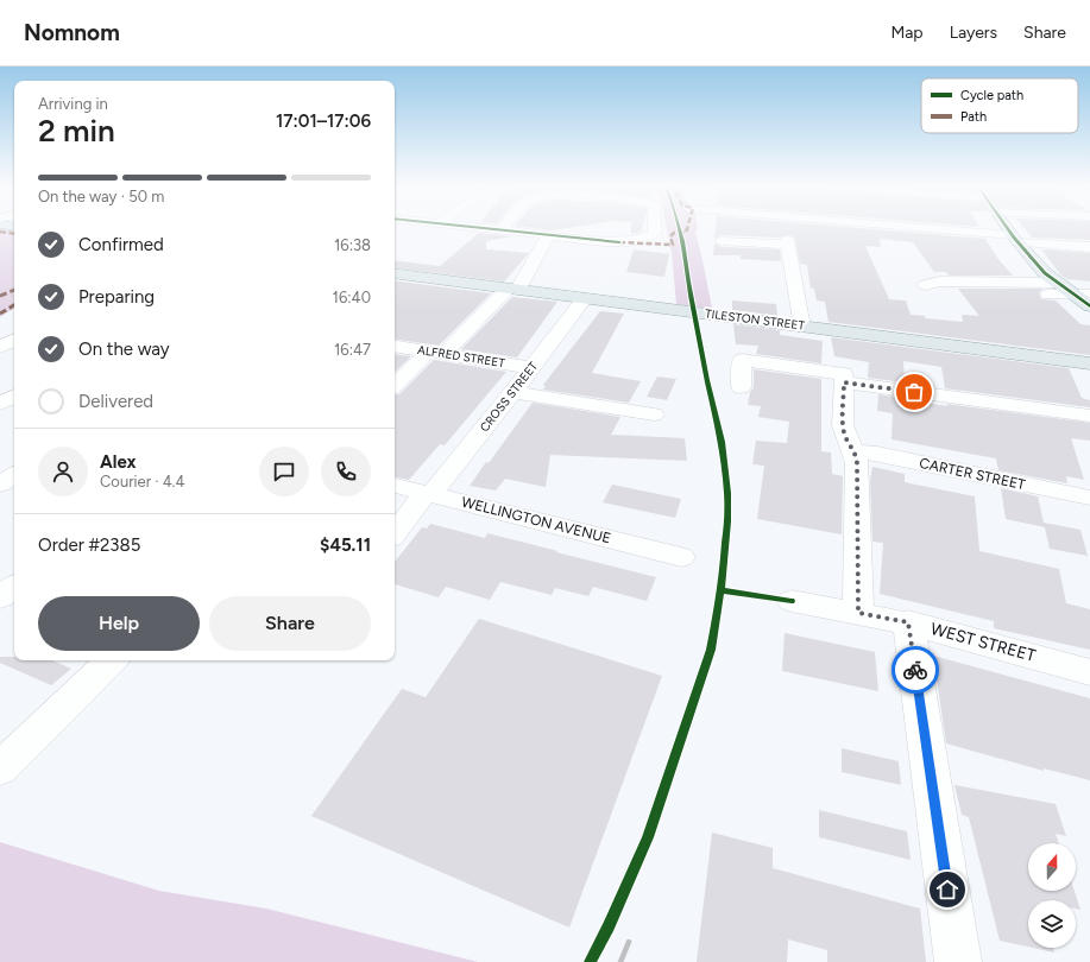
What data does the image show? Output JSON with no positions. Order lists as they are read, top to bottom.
{
  "streets": {
    "main road": ["TILESTON STREET"],
    "street": [
      "ALFRED STREET",
      "CROSS STREET",
      "CARTER STREET",
      "WELLINGTON AVENUE",
      "WEST STREET"
    ]
  },
  "crossings": [
    ["TILESTON STREET", "CROSS STREET"],
    ["ALFRED STREET", "CROSS STREET"],
    ["CROSS STREET", "WELLINGTON AVENUE"]
  ],
  "legend": ["Cycle path", "Path"],
  "north": "top",
  "page": {
    "header": "Nomnom",
    "nav": ["Map", "Layers", "Share"],
    "heading": ["2 min", "Arriving in", "17:01–17:06"],
    "panel": [
      "Alex",
      "Courier · 4.4",
      "Order #2385",
      "$45.11"
    ],
    "bar": "On the way · 50 m",
    "list": [
      ["Confirmed", "16:38"],
      ["Preparing", "16:40"],
      ["On the way", "16:47"],
      "Delivered"
    ],
    "buttons": ["Help", "Share"]
  }
}
